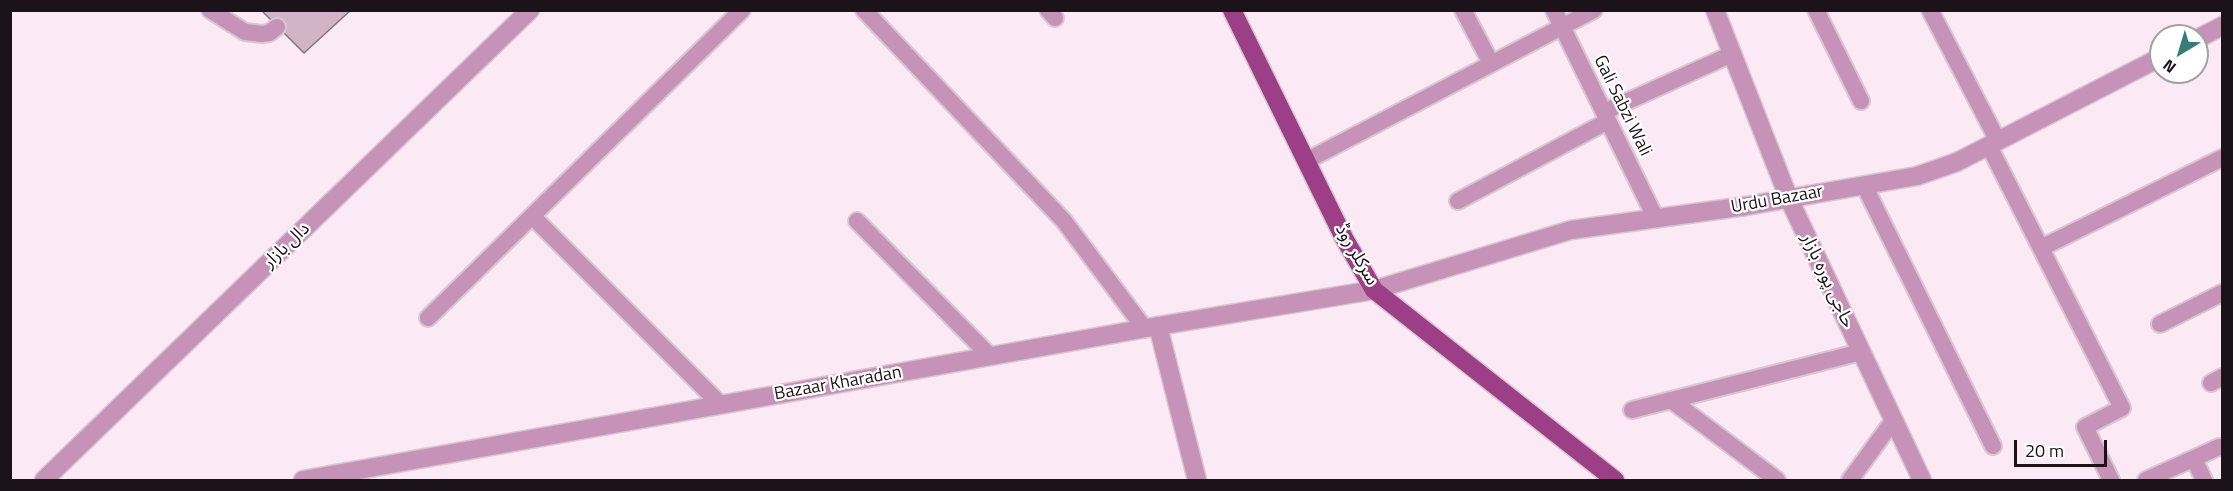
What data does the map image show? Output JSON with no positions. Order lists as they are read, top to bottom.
{
  "streets": {
    "main road": ["سرکلر روڈ"],
    "street": [
      "Urdu Bazaar",
      "دال بازار",
      "حاجی پورہ بازار",
      "Bazaar Kharadan"
    ],
    "lane": ["Gali Sabzi Wali"]
  },
  "crossings": [
    ["Gali Sabzi Wali", "Urdu Bazaar"],
    ["Urdu Bazaar", "سرکلر روڈ"],
    ["Urdu Bazaar", "حاجی پورہ بازار"],
    ["Urdu Bazaar", "Bazaar Kharadan"],
    ["سرکلر روڈ", "Bazaar Kharadan"]
  ],
  "scale_bar": "20 m",
  "north": "bottom left"
}
